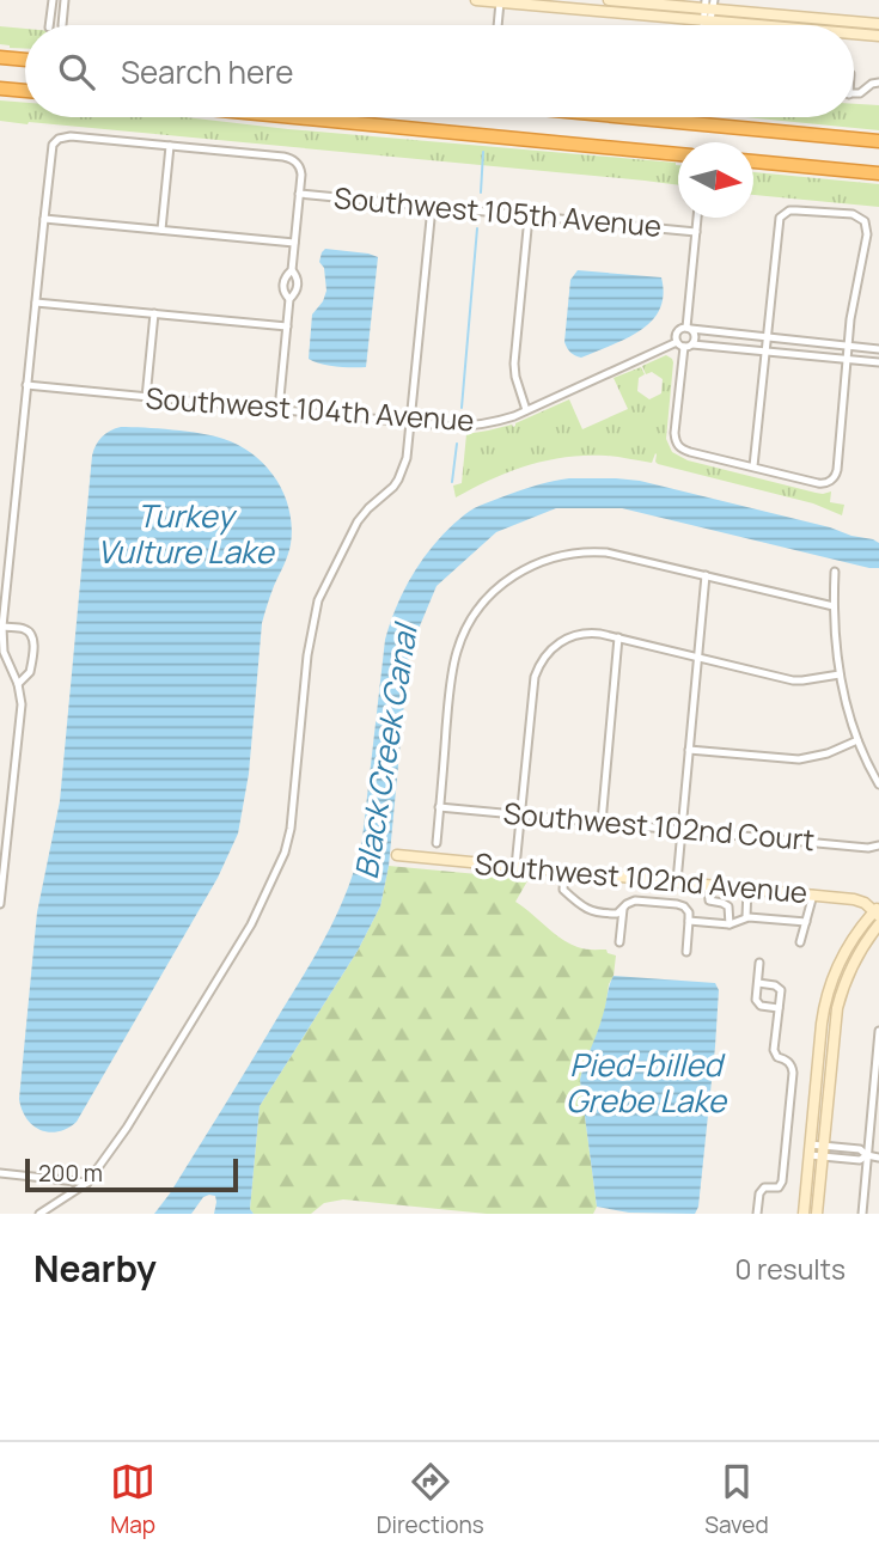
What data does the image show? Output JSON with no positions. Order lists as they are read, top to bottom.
{
  "streets": {
    "street": [
      "Southwest 105th Avenue",
      "Southwest 104th Avenue",
      "Southwest 102nd Court",
      "Southwest 102nd Avenue"
    ]
  },
  "water": ["Turkey Vulture Lake", "Black Creek Canal", "Pied-billed Grebe Lake"],
  "scale_bar": "200 m",
  "north": "right",
  "page": {
    "search": "Search here",
    "scale": "200 m",
    "heading": ["Nearby", "0 results"],
    "nav": ["Map", "Directions", "Saved"]
  }
}
